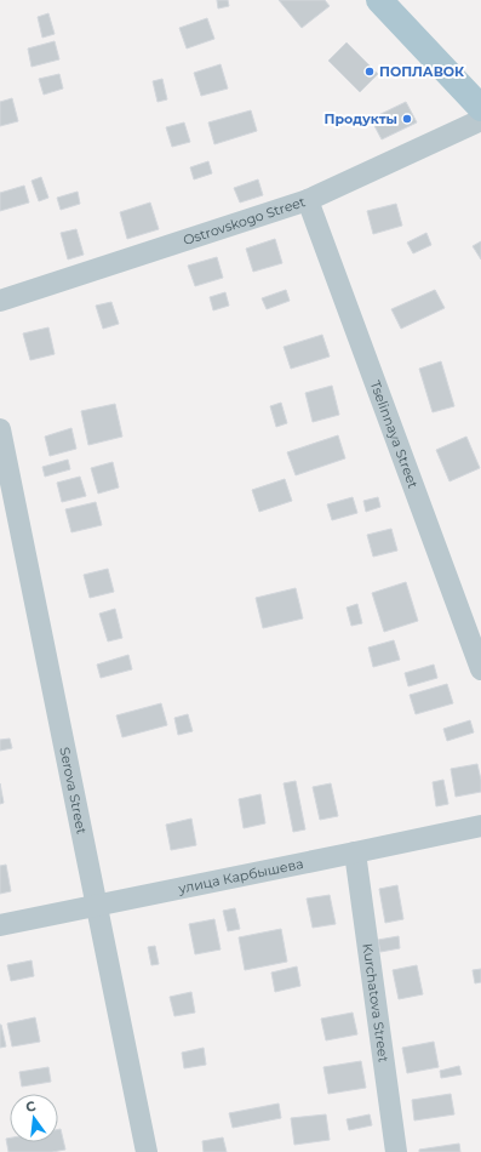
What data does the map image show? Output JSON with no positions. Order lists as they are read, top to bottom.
{
  "streets": {
    "street": [
      "Ostrovskogo Street",
      "Tselinnaya Street",
      "Serova Street",
      "улица Карбышева",
      "Kurchatova Street"
    ]
  },
  "crossings": [
    ["Ostrovskogo Street", "Tselinnaya Street"],
    ["Serova Street", "улица Карбышева"],
    ["улица Карбышева", "Kurchatova Street"]
  ],
  "places": ["ПОПЛАВОК", "Продукты"],
  "north": "top"
}
